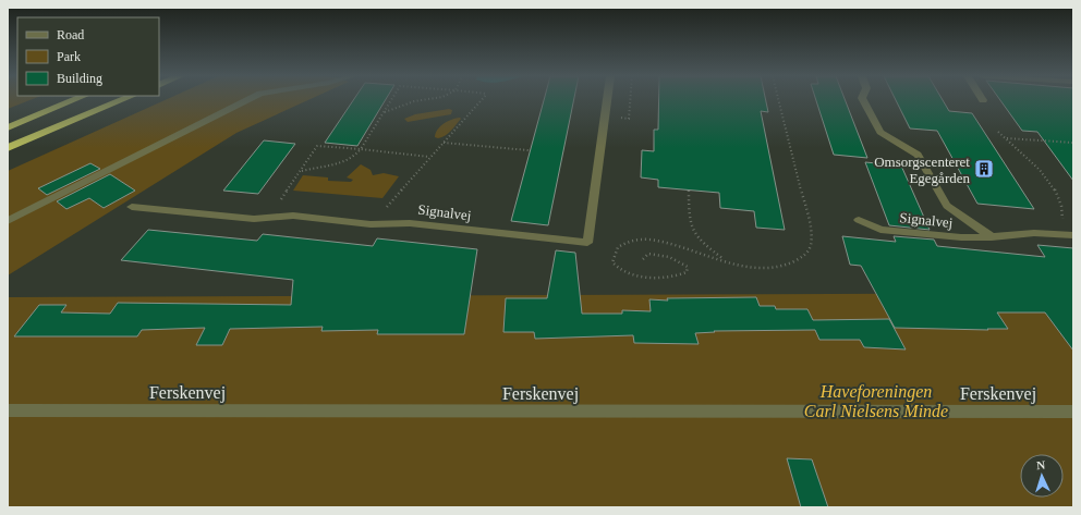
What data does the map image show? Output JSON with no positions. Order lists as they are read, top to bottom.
{
  "streets": {
    "street": ["Signalvej", "Ferskenvej"]
  },
  "parks": ["Haveforeningen Carl Nielsens Minde"],
  "places": {
    "building": ["Omsorgscenteret Egegården"]
  },
  "legend": ["Road", "Park", "Building"],
  "north": "top"
}
